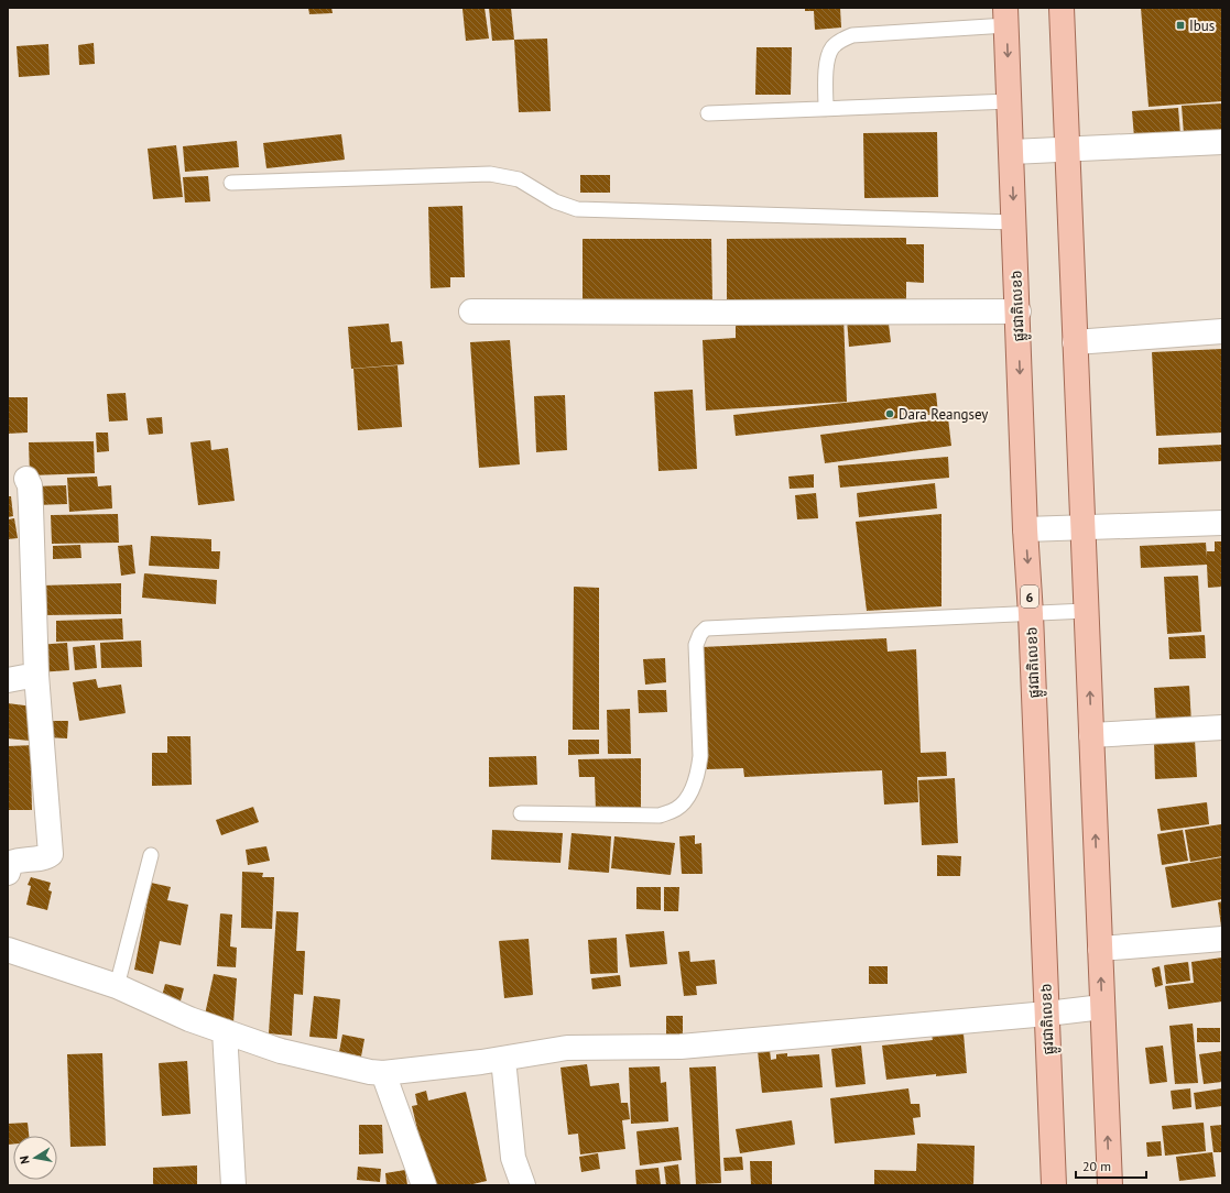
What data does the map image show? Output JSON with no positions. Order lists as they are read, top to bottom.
{
  "streets": {
    "main road": ["ផ្លូវជាតិលេខ៦", "6"]
  },
  "places": {
    "transit": ["Ibus"],
    "other": ["Dara Reangsey"]
  },
  "scale_bar": "20 m",
  "north": "left"
}
